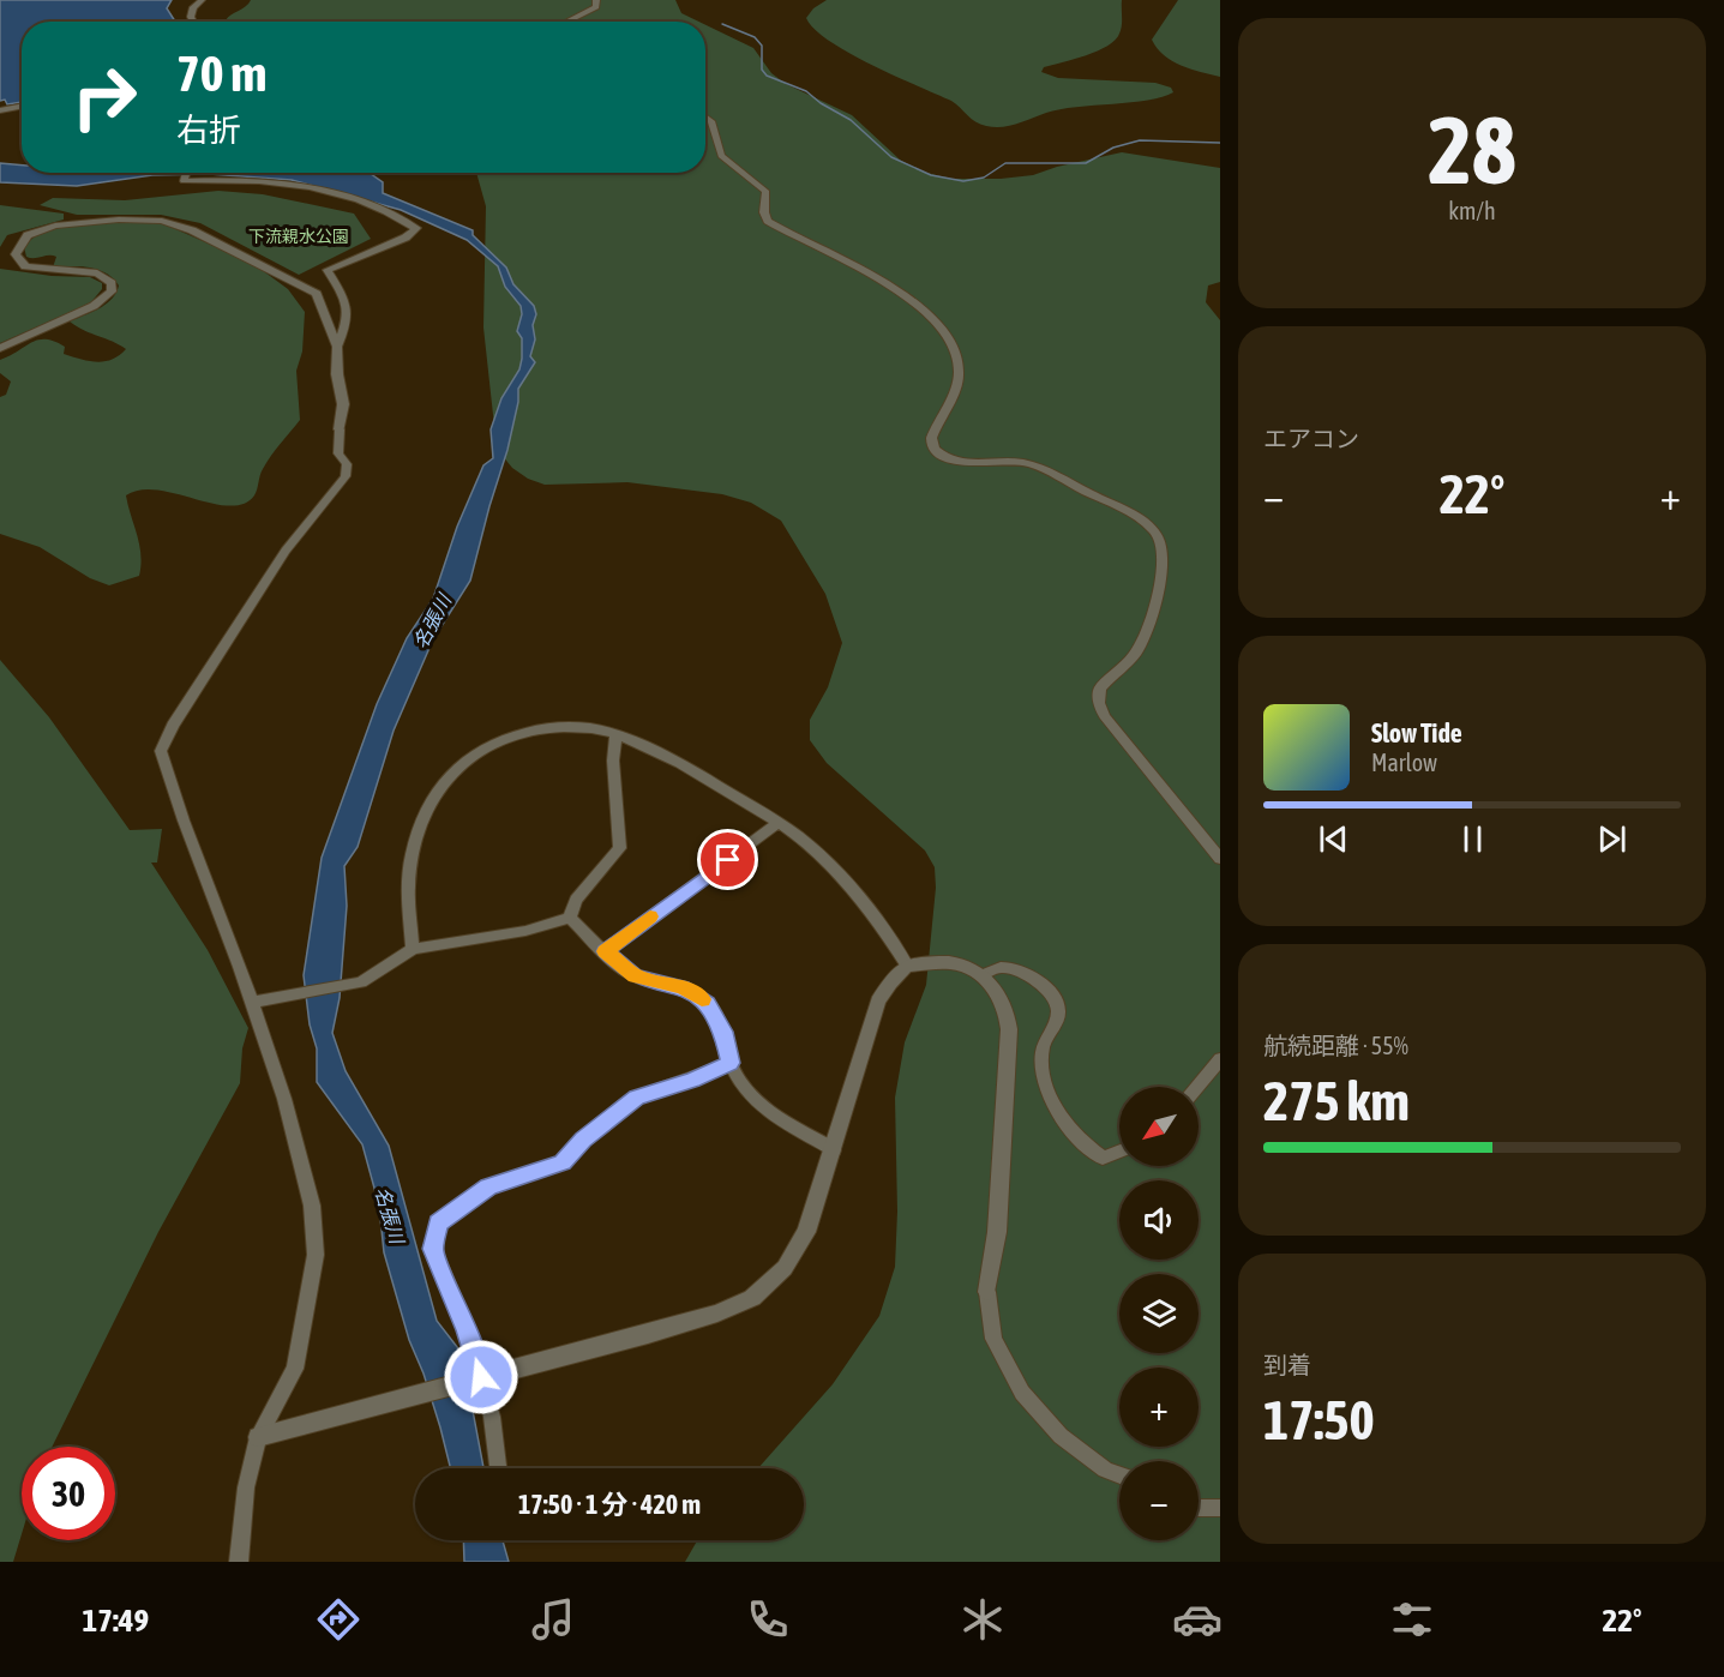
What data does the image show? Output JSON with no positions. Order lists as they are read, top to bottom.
{
  "water": ["名張川"],
  "parks": ["下流親水公園"],
  "north": "bottom left",
  "page": {
    "tile": [
      ["28", "km/h"],
      "エアコン",
      ["航続距離 · 55%", "275 km"],
      ["到着", "17:50"]
    ],
    "turn": ["70 m", "右折"],
    "heat": ["−", "22°", "+"],
    "song": ["Slow Tide", "Marlow"],
    "map_buttons": ["+", "−"],
    "limit": "30",
    "trip": "17:50 · 1 分 · 420 m",
    "tabs": ["17:49", "22°"]
  }
}
